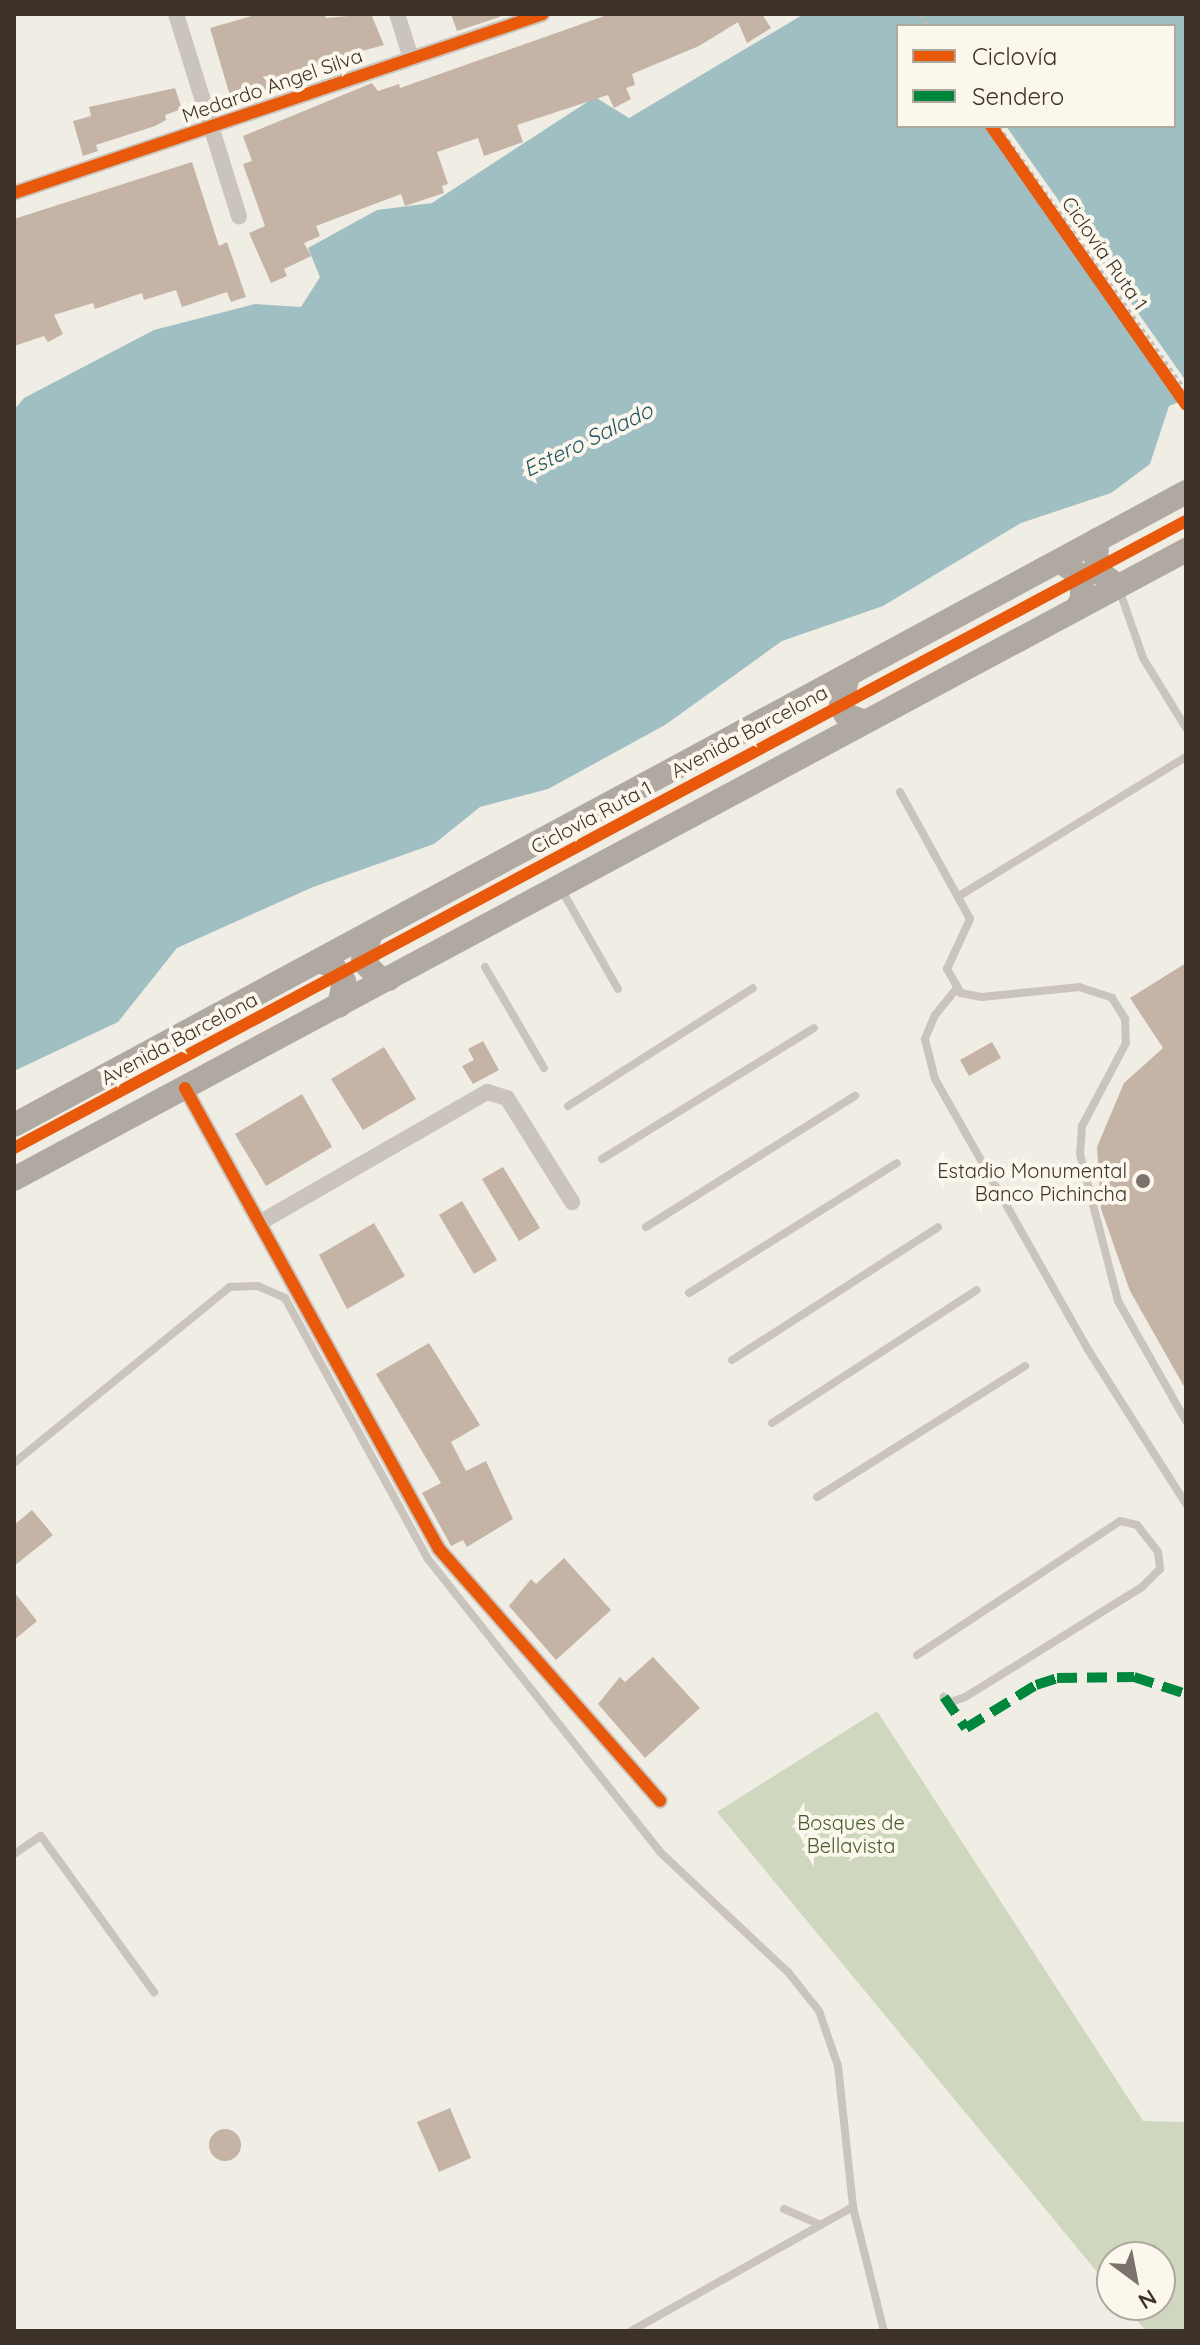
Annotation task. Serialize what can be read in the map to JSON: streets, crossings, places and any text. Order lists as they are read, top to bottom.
{
  "streets": {
    "main road": ["Avenida Barcelona"],
    "street": ["Medardo Angel Silva"],
    "cycle path": ["Ciclovía Ruta 1"]
  },
  "water": ["Estero Salado"],
  "parks": ["Bosques de Bellavista"],
  "places": ["Estadio Monumental Banco Pichincha"],
  "legend": ["Ciclovía", "Sendero"],
  "north": "bottom right"
}
